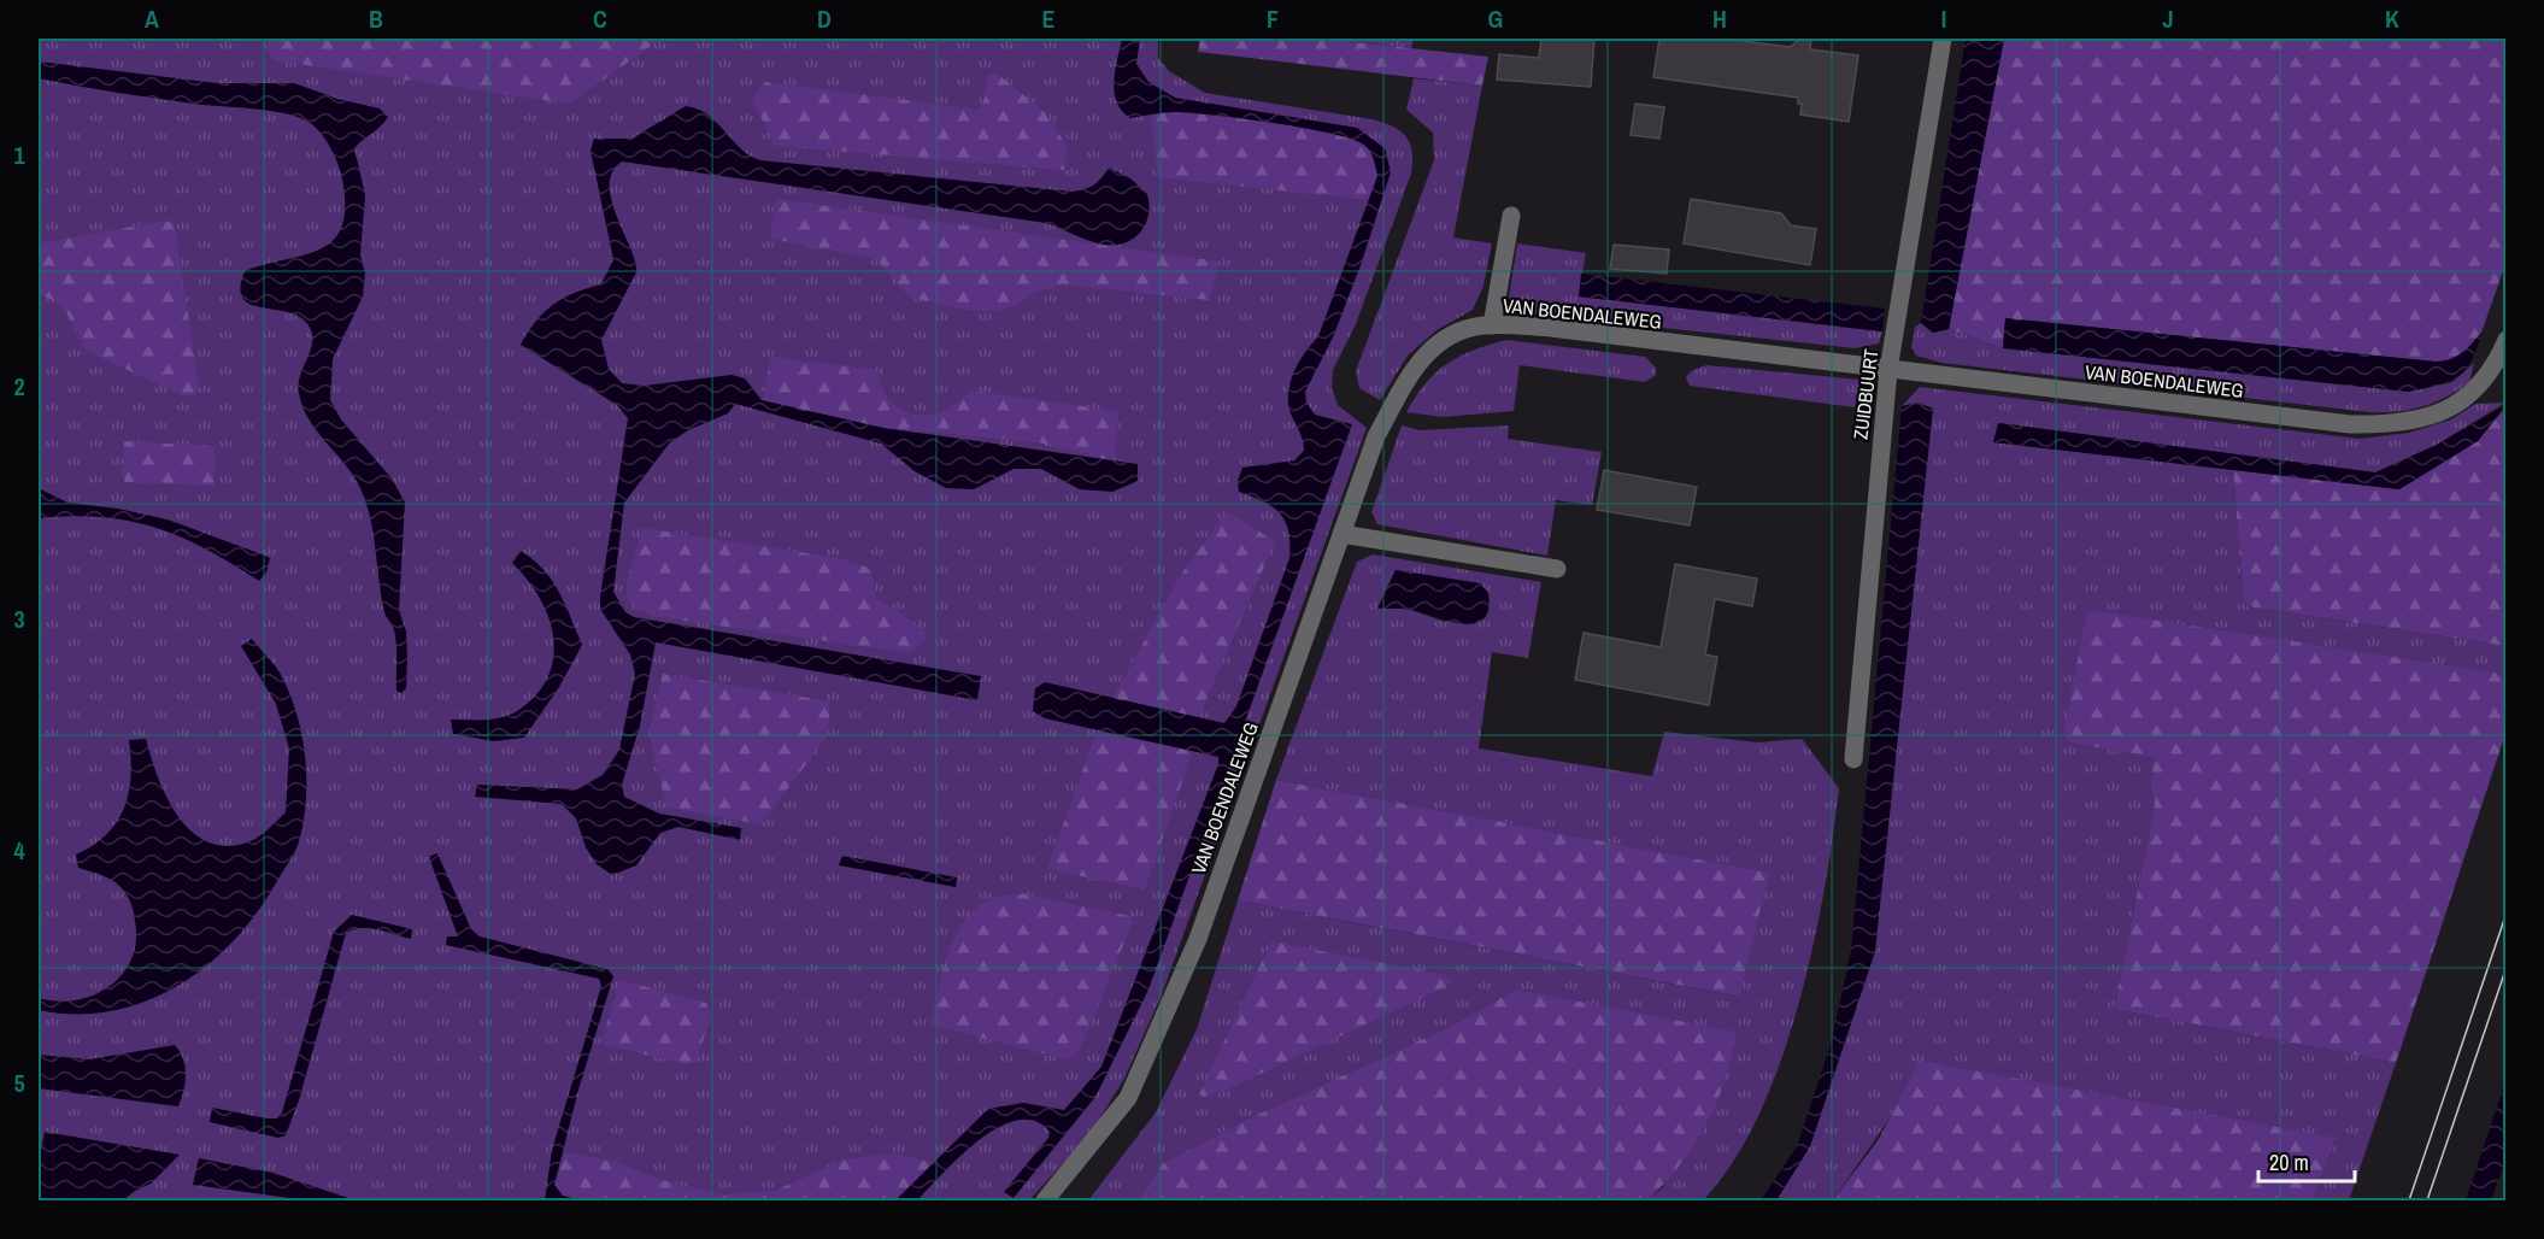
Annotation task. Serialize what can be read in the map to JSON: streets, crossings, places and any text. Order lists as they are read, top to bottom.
{
  "streets": {
    "street": ["VAN BOENDALEWEG", "ZUIDBUURT"]
  },
  "crossings": [
    ["VAN BOENDALEWEG", "ZUIDBUURT"]
  ],
  "scale_bar": "20 m",
  "grid": {
    "columns": [
      "A",
      "B",
      "C",
      "D",
      "E",
      "F",
      "G",
      "H",
      "I",
      "J",
      "K"
    ],
    "rows": [
      "1",
      "2",
      "3",
      "4",
      "5"
    ]
  }
}
